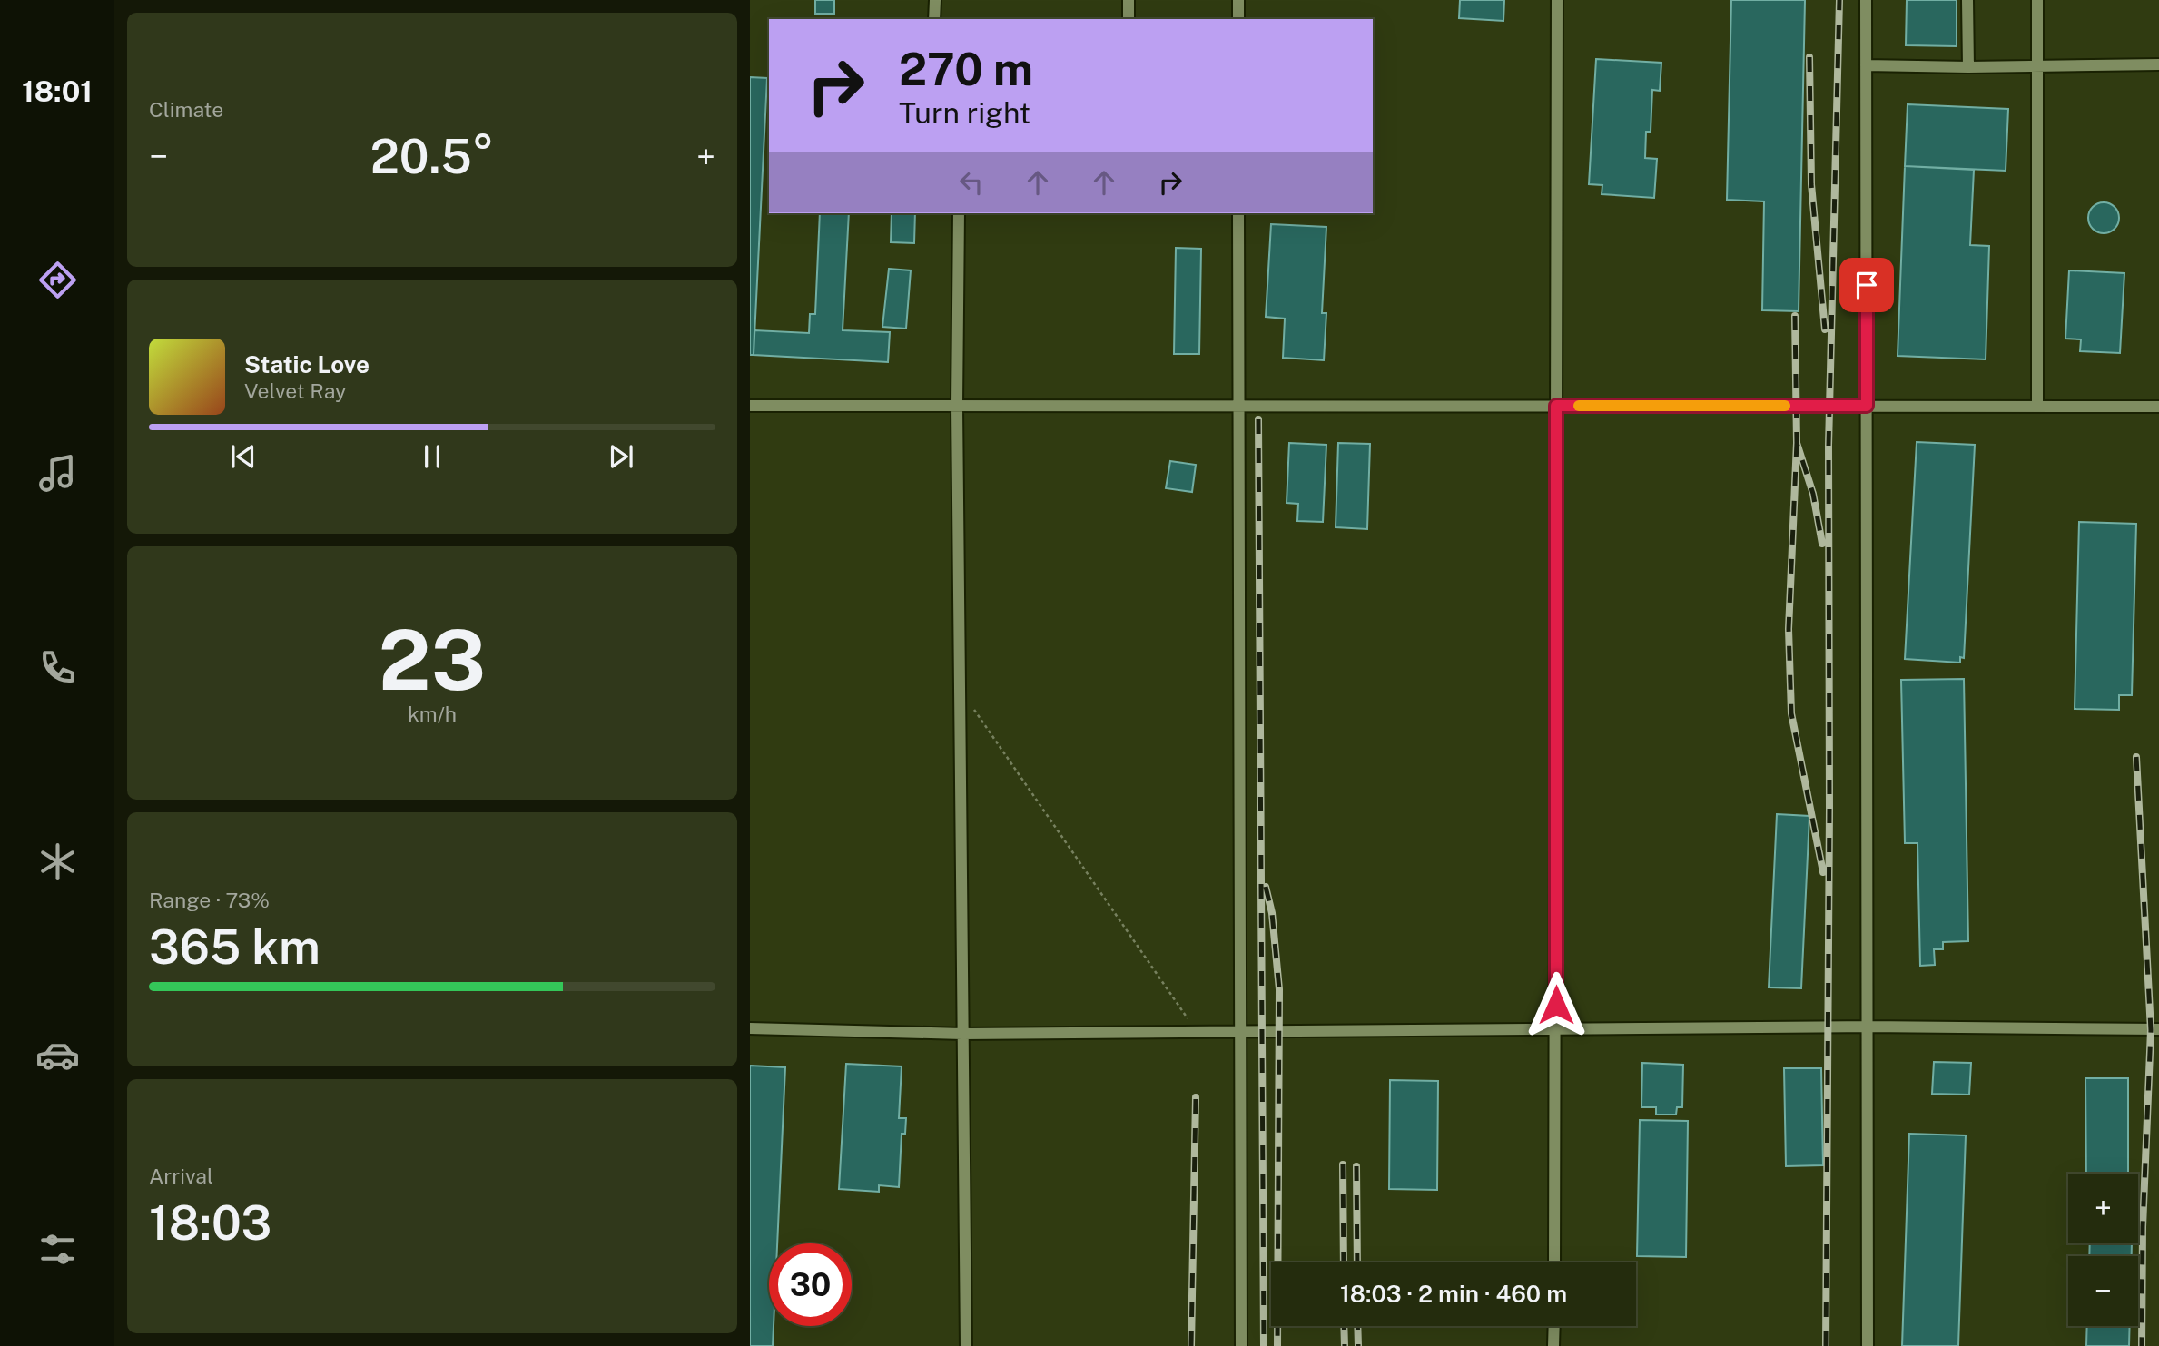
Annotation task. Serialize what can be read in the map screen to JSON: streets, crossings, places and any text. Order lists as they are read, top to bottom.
{
  "page": {
    "tabs": "18:01",
    "tile": [
      "Climate",
      ["23", "km/h"],
      ["Range · 73%", "365 km"],
      ["Arrival", "18:03"]
    ],
    "turn": ["270 m", "Turn right"],
    "heat": ["−", "20.5°", "+"],
    "song": ["Static Love", "Velvet Ray"],
    "map_buttons": ["+", "−"],
    "limit": "30",
    "trip": "18:03 · 2 min · 460 m"
  }
}
